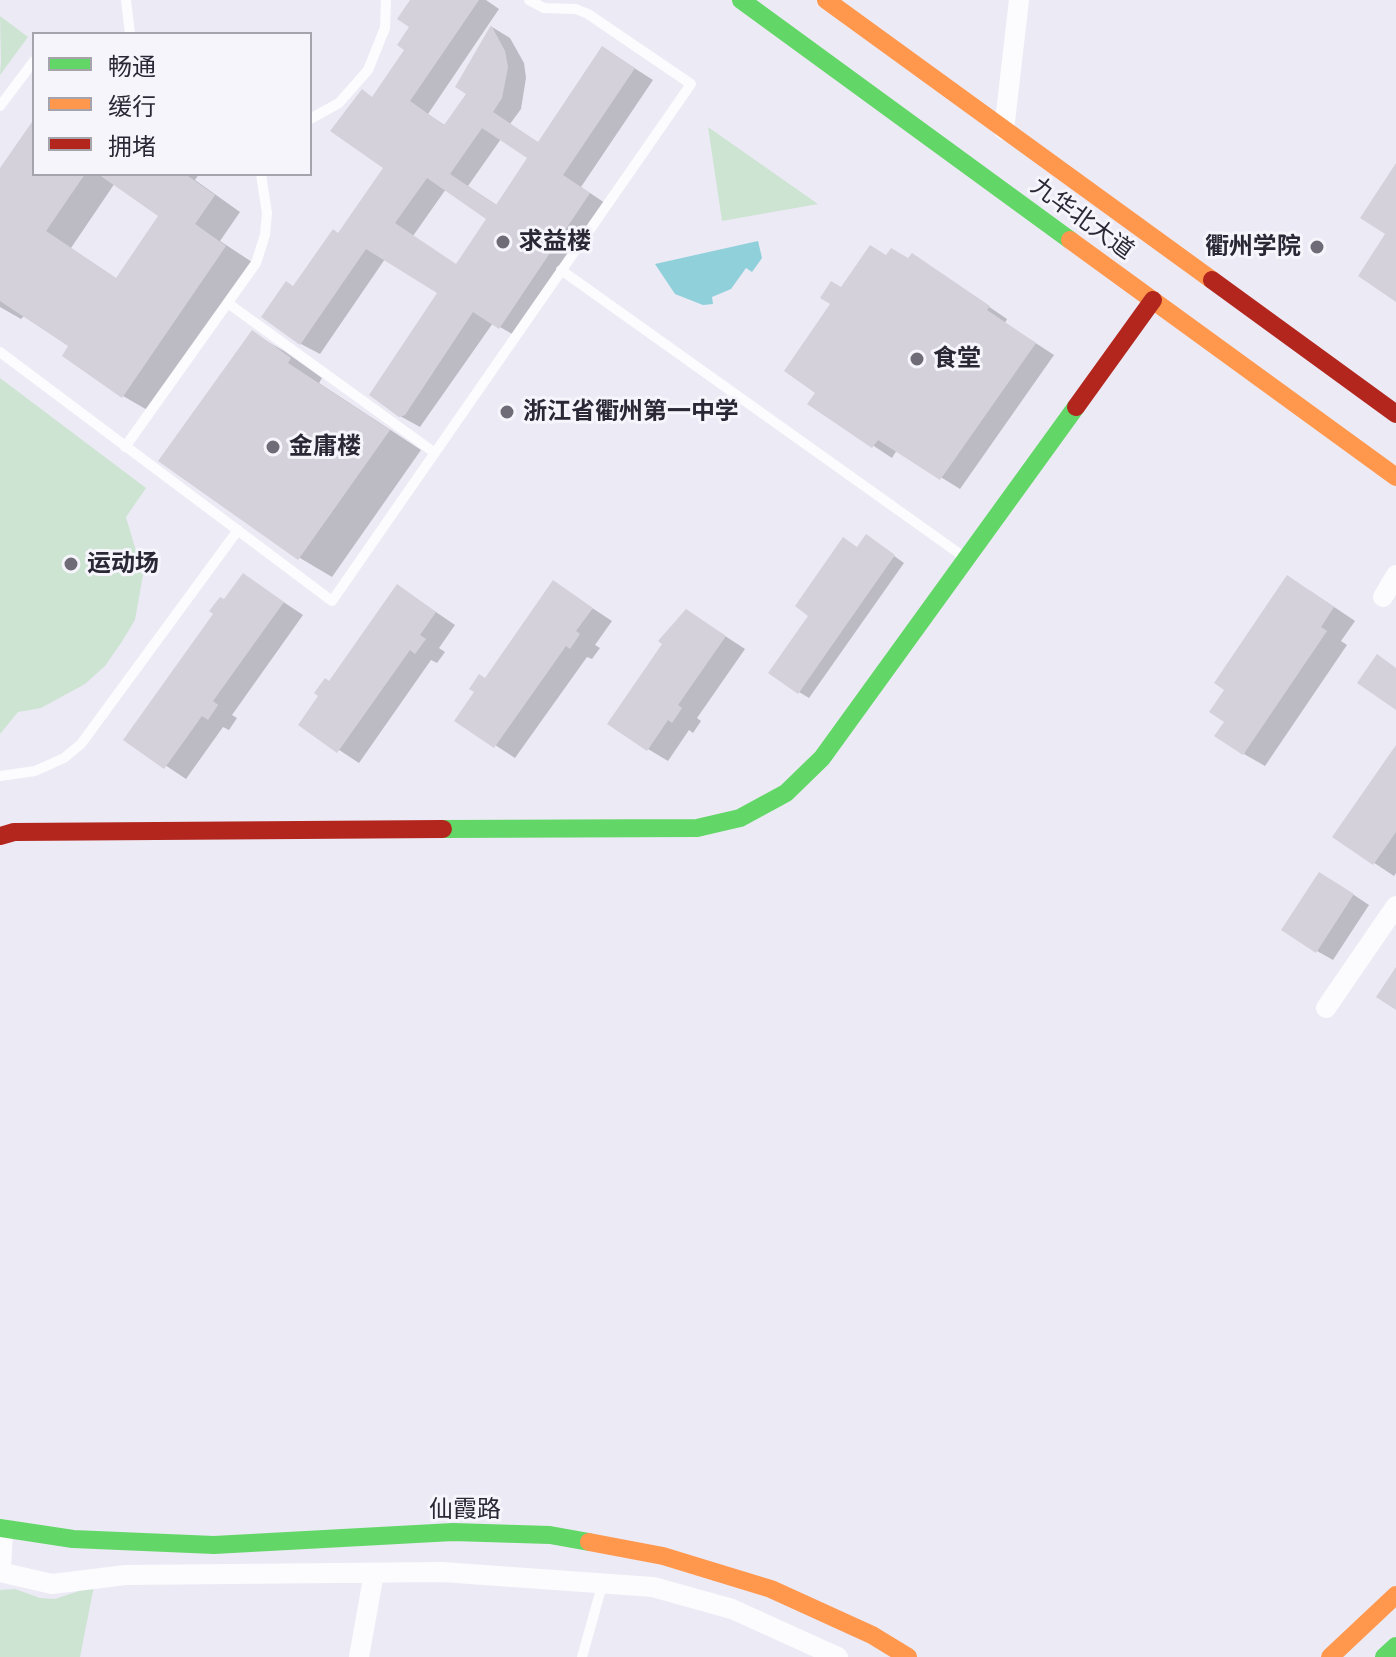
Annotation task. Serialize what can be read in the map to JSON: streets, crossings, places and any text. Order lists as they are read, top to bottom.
{
  "streets": {
    "street": ["九华北大道", "仙霞路"]
  },
  "places": [
    "求益楼",
    "衢州学院",
    "食堂",
    "浙江省衢州第一中学",
    "金庸楼",
    "运动场"
  ],
  "legend": ["畅通", "缓行", "拥堵"]
}
